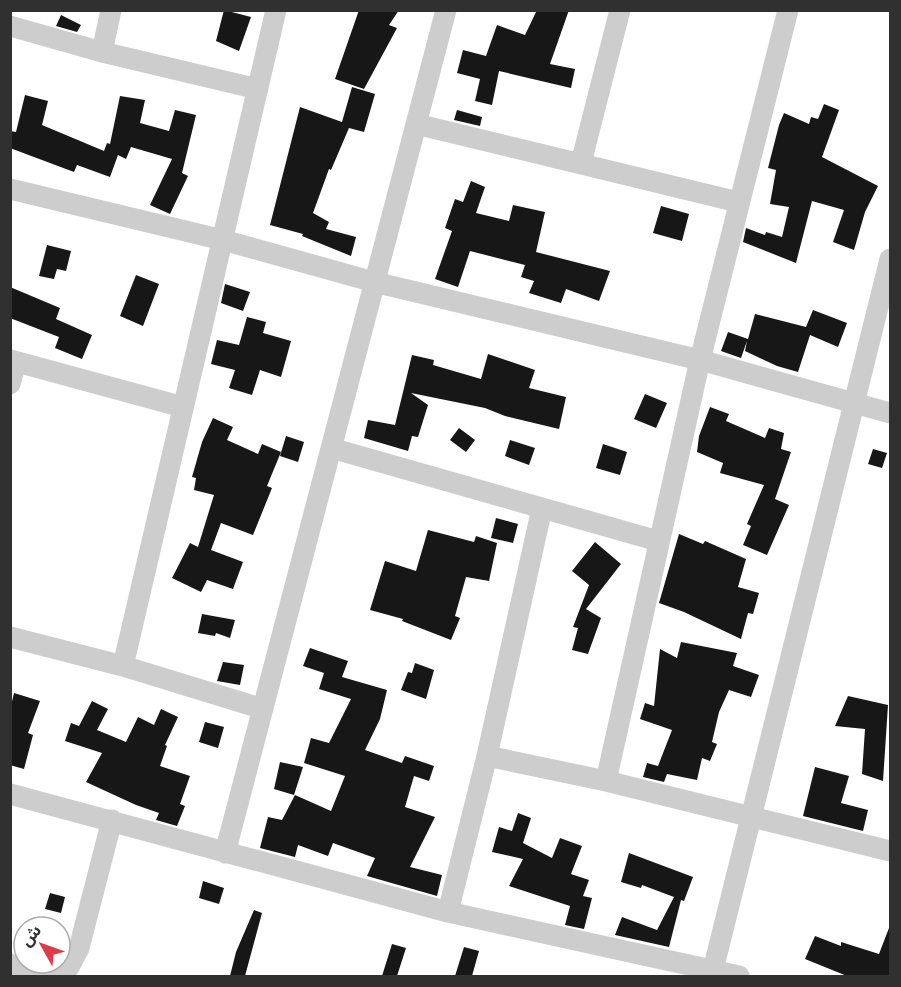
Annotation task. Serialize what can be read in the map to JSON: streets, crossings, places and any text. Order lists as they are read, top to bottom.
{
  "north": "top left"
}
